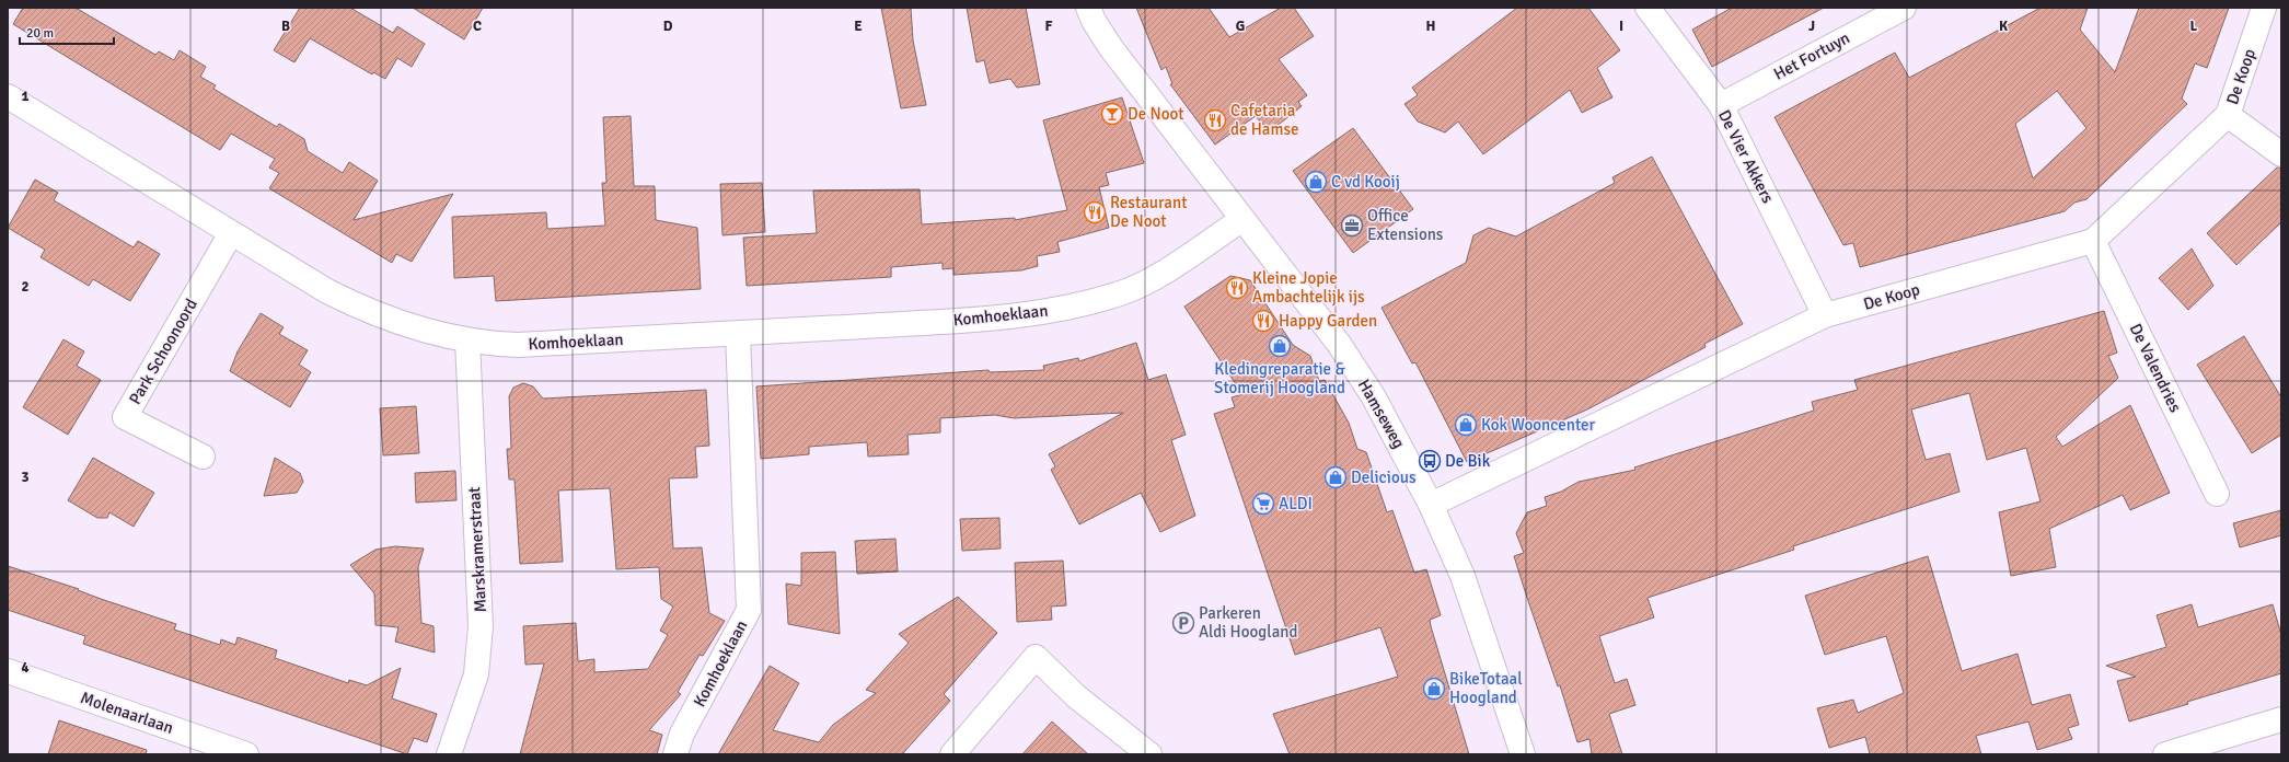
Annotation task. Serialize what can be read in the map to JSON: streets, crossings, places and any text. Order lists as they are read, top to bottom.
{
  "streets": {
    "street": [
      "Het Fortuyn",
      "De Koop",
      "De Vier Akkers",
      "Komhoeklaan",
      "Park Schoonoord",
      "De Valendries",
      "Hamseweg",
      "Marskramerstraat",
      "Molenaarlaan"
    ]
  },
  "crossings": [
    ["Het Fortuyn", "De Vier Akkers"],
    ["De Koop", "De Vier Akkers"],
    ["De Koop", "De Valendries"],
    ["De Koop", "Hamseweg"],
    ["Komhoeklaan", "Hamseweg"],
    ["Komhoeklaan", "Marskramerstraat"]
  ],
  "places": {
    "bar": ["De Noot"],
    "restaurant": [
      "Cafetaria de Hamse",
      "Restaurant De Noot",
      "Kleine Jopie Ambachtelijk ijs",
      "Happy Garden"
    ],
    "shop": [
      "C vd Kooij",
      "Kledingreparatie & Stomerij Hoogland",
      "Kok Wooncenter",
      "Delicious",
      "BikeTotaal Hoogland"
    ],
    "office": ["Office Extensions"],
    "bus stop": ["De Bik"],
    "supermarket": ["ALDI"],
    "parking": ["Parkeren Aldi Hoogland"]
  },
  "scale_bar": "20 m",
  "grid": {
    "columns": [
      "B",
      "C",
      "D",
      "E",
      "F",
      "G",
      "H",
      "I",
      "J",
      "K",
      "L"
    ],
    "rows": [
      "1",
      "2",
      "3",
      "4"
    ]
  }
}
